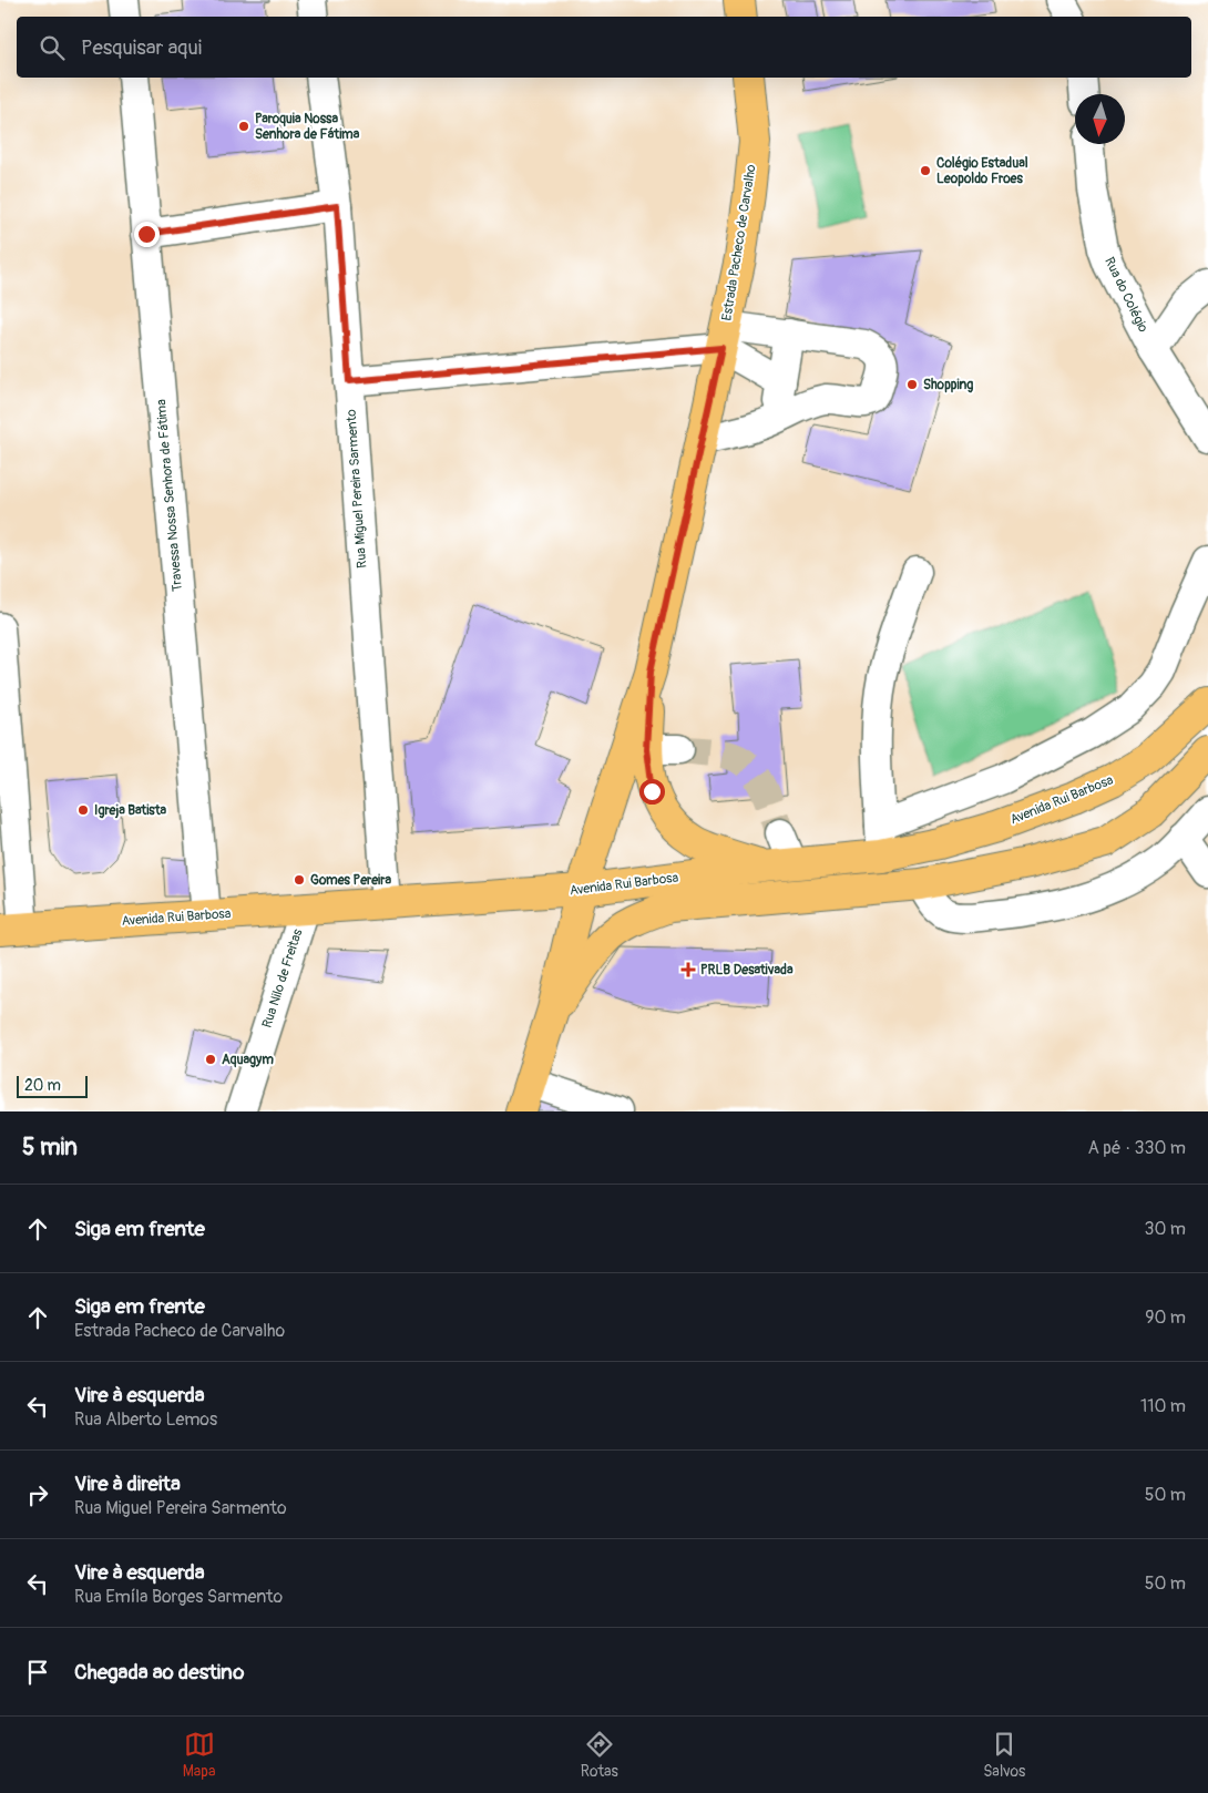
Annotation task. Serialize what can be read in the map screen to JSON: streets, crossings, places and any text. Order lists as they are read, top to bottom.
{
  "streets": {
    "main road": ["Estrada Pacheco de Carvalho", "Avenida Rui Barbosa"],
    "street": [
      "Rua do Colégio",
      "Rua Miguel Pereira Sarmento",
      "Travessa Nossa Senhora de Fátima",
      "Rua Nilo de Freitas"
    ]
  },
  "crossings": [
    ["Estrada Pacheco de Carvalho", "Avenida Rui Barbosa"],
    ["Rua Miguel Pereira Sarmento", "Avenida Rui Barbosa"],
    ["Travessa Nossa Senhora de Fátima", "Avenida Rui Barbosa"],
    ["Avenida Rui Barbosa", "Rua Nilo de Freitas"]
  ],
  "places": {
    "other": [
      "Paroquia Nossa Senhora de Fátima",
      "Colégio Estadual Leopoldo Froes",
      "Shopping",
      "Igreja Batista",
      "Gomes Pereira",
      "Aquagym"
    ],
    "health": ["PRLB Desativada"]
  },
  "scale_bar": "20 m",
  "north": "bottom",
  "page": {
    "search": "Pesquisar aqui",
    "scale": "20 m",
    "heading": ["5 min", "A pé · 330 m"],
    "list": [
      ["Siga em frente", "30 m"],
      ["Siga em frente", "Estrada Pacheco de Carvalho", "90 m"],
      ["Vire à esquerda", "Rua Alberto Lemos", "110 m"],
      ["Vire à direita", "Rua Miguel Pereira Sarmento", "50 m"],
      ["Vire à esquerda", "Rua Emíla Borges Sarmento", "50 m"],
      "Chegada ao destino"
    ],
    "nav": ["Mapa", "Rotas", "Salvos"]
  }
}
